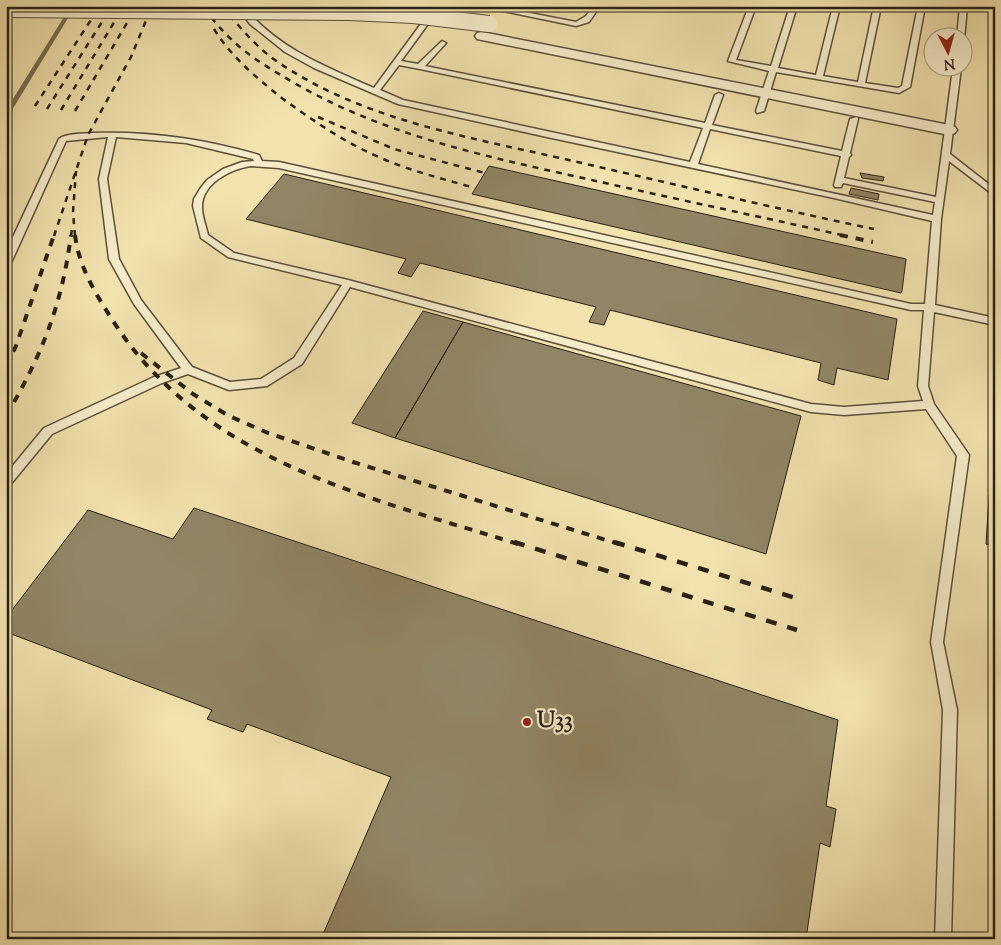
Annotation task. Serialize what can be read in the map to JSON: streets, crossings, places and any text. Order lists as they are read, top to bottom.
{
  "places": ["U33"],
  "north": "bottom"
}
